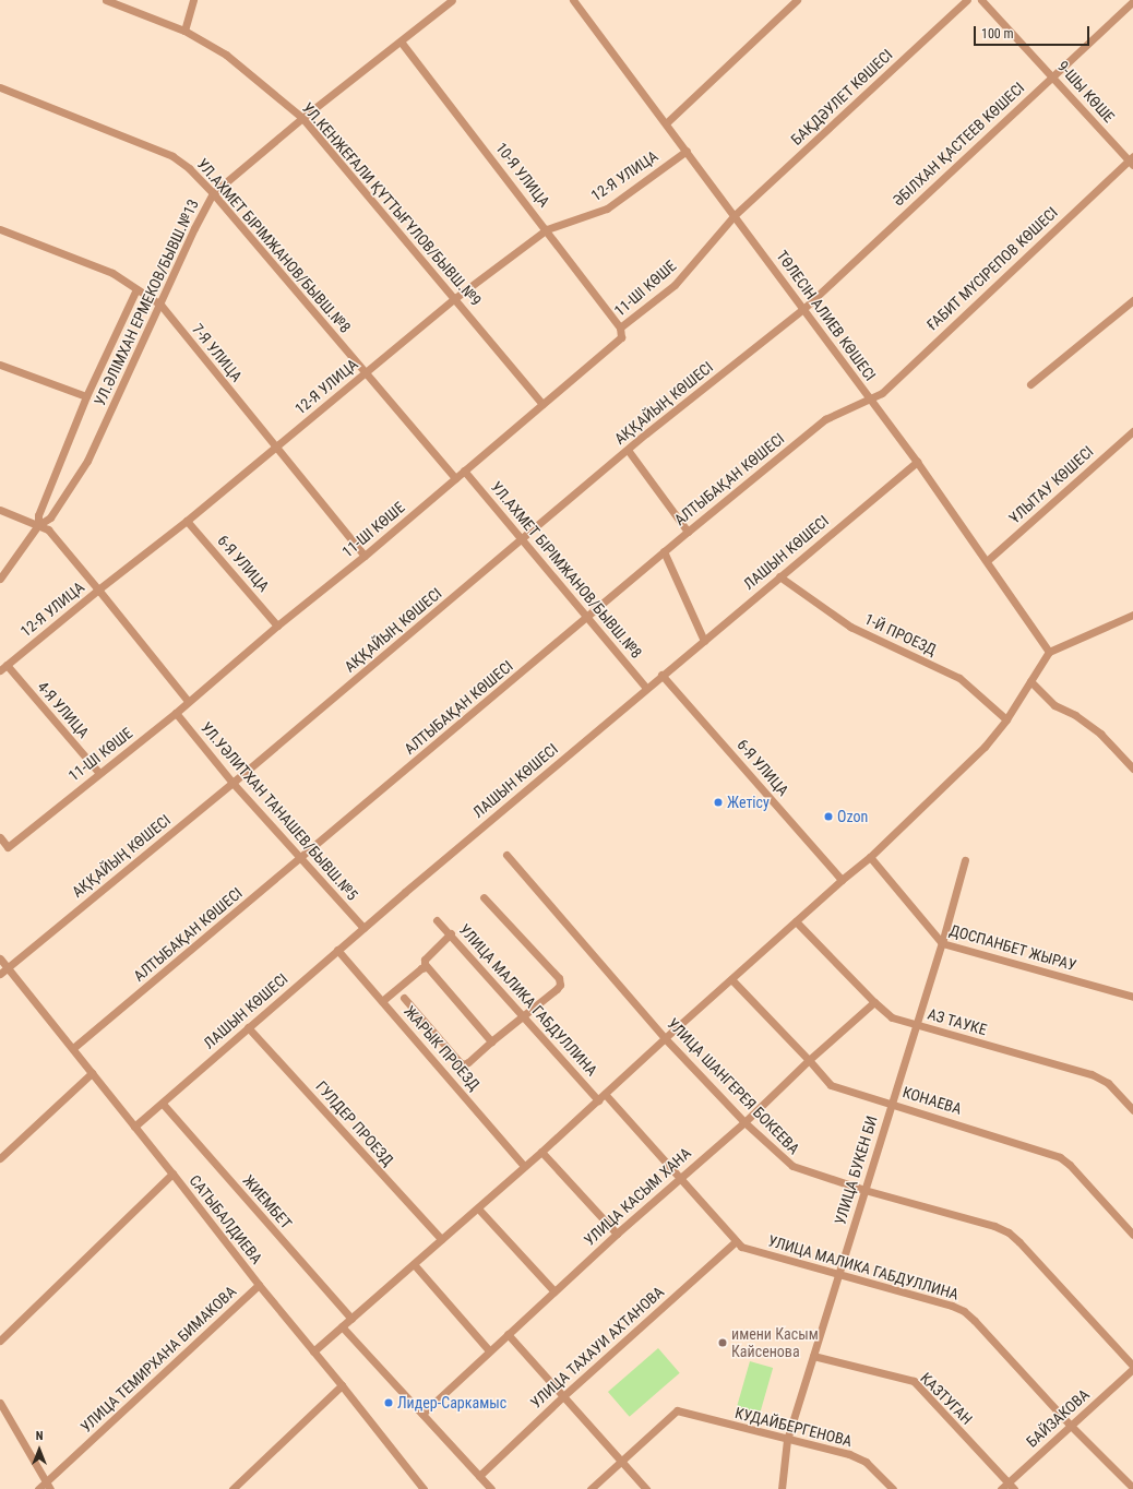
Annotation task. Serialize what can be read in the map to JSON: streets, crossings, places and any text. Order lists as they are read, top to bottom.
{
  "streets": {
    "street": [
      "9-ШЫ КӨШЕ",
      "БАҚДӘУЛЕТ КӨШЕСI",
      "ӘБІЛХАН ҚАСТЕЕВ КӨШЕСI",
      "10-Я УЛИЦА",
      "12-Я УЛИЦА",
      "УЛ.КЕНЖЕҒАЛИ ҚҰТТЫҒҰЛОВ/БЫВШ.№9",
      "УЛ.АХМЕТ БІРІМЖАНОВ/БЫВШ.№8",
      "ҒАБИТ МҮСІРЕПОВ КӨШЕСI",
      "11-ШІ КӨШЕ",
      "УЛ.ӘЛІМХАН ЕРМЕКОВ/БЫВШ.№13",
      "ТӨЛЕСІН АЛИЕВ КӨШЕСІ",
      "7-Я УЛИЦА",
      "АҚҚАЙЫҢ КӨШЕСІ",
      "АЛТЫБАҚАН КӨШЕСІ",
      "ҰЛЫТАУ КӨШЕСI",
      "ЛАШЫН КӨШЕСІ",
      "6-Я УЛИЦА",
      "1-Й ПРОЕЗД",
      "4-Я УЛИЦА",
      "УЛ.УӘЛИТХАН ТАНАШЕВ/БЫВШ.№5",
      "ДОСПАНБЕТ ЖЫРАУ",
      "УЛИЦА МАЛИКА ГАБДУЛЛИНА",
      "АЗ ТАУКЕ",
      "ЖАРЫК ПРОЕЗД",
      "УЛИЦА ШАНГЕРЕЯ БОКЕЕВА",
      "КОНАЕВА",
      "ГУЛДЕР ПРОЕЗД",
      "УЛИЦА БУКЕН БИ",
      "УЛИЦА КАСЫМ ХАНА",
      "ЖИЕМБЕТ",
      "САТЫБАЛДИЕВА",
      "УЛИЦА ТАХАУИ АХТАНОВА",
      "УЛИЦА ТЕМИРХАНА БИМАКОВА",
      "КАЗТУГАН",
      "БАЙЗАКОВА",
      "КУДАЙБЕРГЕНОВА"
    ]
  },
  "crossings": [
    ["9-ШЫ КӨШЕ", "ӘБІЛХАН ҚАСТЕЕВ КӨШЕСI"],
    ["9-ШЫ КӨШЕ", "ҒАБИТ МҮСІРЕПОВ КӨШЕСI"],
    ["БАҚДӘУЛЕТ КӨШЕСI", "11-ШІ КӨШЕ"],
    ["БАҚДӘУЛЕТ КӨШЕСI", "ТӨЛЕСІН АЛИЕВ КӨШЕСІ"],
    ["ӘБІЛХАН ҚАСТЕЕВ КӨШЕСI", "ТӨЛЕСІН АЛИЕВ КӨШЕСІ"],
    ["ӘБІЛХАН ҚАСТЕЕВ КӨШЕСI", "АҚҚАЙЫҢ КӨШЕСІ"],
    ["10-Я УЛИЦА", "12-Я УЛИЦА"],
    ["10-Я УЛИЦА", "11-ШІ КӨШЕ"],
    ["10-Я УЛИЦА", "УЛ.ӘЛІМХАН ЕРМЕКОВ/БЫВШ.№13"],
    ["12-Я УЛИЦА", "УЛ.КЕНЖЕҒАЛИ ҚҰТТЫҒҰЛОВ/БЫВШ.№9"],
    ["12-Я УЛИЦА", "УЛ.АХМЕТ БІРІМЖАНОВ/БЫВШ.№8"],
    ["12-Я УЛИЦА", "ТӨЛЕСІН АЛИЕВ КӨШЕСІ"],
    ["12-Я УЛИЦА", "7-Я УЛИЦА"],
    ["12-Я УЛИЦА", "6-Я УЛИЦА"],
    ["12-Я УЛИЦА", "4-Я УЛИЦА"],
    ["УЛ.КЕНЖЕҒАЛИ ҚҰТТЫҒҰЛОВ/БЫВШ.№9", "11-ШІ КӨШЕ"],
    ["УЛ.КЕНЖЕҒАЛИ ҚҰТТЫҒҰЛОВ/БЫВШ.№9", "УЛ.ӘЛІМХАН ЕРМЕКОВ/БЫВШ.№13"],
    ["УЛ.АХМЕТ БІРІМЖАНОВ/БЫВШ.№8", "11-ШІ КӨШЕ"],
    ["УЛ.АХМЕТ БІРІМЖАНОВ/БЫВШ.№8", "УЛ.ӘЛІМХАН ЕРМЕКОВ/БЫВШ.№13"],
    ["УЛ.АХМЕТ БІРІМЖАНОВ/БЫВШ.№8", "АҚҚАЙЫҢ КӨШЕСІ"],
    ["УЛ.АХМЕТ БІРІМЖАНОВ/БЫВШ.№8", "АЛТЫБАҚАН КӨШЕСІ"],
    ["УЛ.АХМЕТ БІРІМЖАНОВ/БЫВШ.№8", "ЛАШЫН КӨШЕСІ"],
    ["ҒАБИТ МҮСІРЕПОВ КӨШЕСI", "ТӨЛЕСІН АЛИЕВ КӨШЕСІ"],
    ["ҒАБИТ МҮСІРЕПОВ КӨШЕСI", "АЛТЫБАҚАН КӨШЕСІ"],
    ["11-ШІ КӨШЕ", "ТӨЛЕСІН АЛИЕВ КӨШЕСІ"],
    ["11-ШІ КӨШЕ", "7-Я УЛИЦА"],
    ["11-ШІ КӨШЕ", "6-Я УЛИЦА"],
    ["11-ШІ КӨШЕ", "4-Я УЛИЦА"],
    ["11-ШІ КӨШЕ", "УЛ.УӘЛИТХАН ТАНАШЕВ/БЫВШ.№5"],
    ["УЛ.ӘЛІМХАН ЕРМЕКОВ/БЫВШ.№13", "7-Я УЛИЦА"],
    ["ТӨЛЕСІН АЛИЕВ КӨШЕСІ", "АҚҚАЙЫҢ КӨШЕСІ"],
    ["ТӨЛЕСІН АЛИЕВ КӨШЕСІ", "АЛТЫБАҚАН КӨШЕСІ"],
    ["ТӨЛЕСІН АЛИЕВ КӨШЕСІ", "ҰЛЫТАУ КӨШЕСI"],
    ["ТӨЛЕСІН АЛИЕВ КӨШЕСІ", "ЛАШЫН КӨШЕСІ"],
    ["АҚҚАЙЫҢ КӨШЕСІ", "УЛ.УӘЛИТХАН ТАНАШЕВ/БЫВШ.№5"],
    ["АҚҚАЙЫҢ КӨШЕСІ", "САТЫБАЛДИЕВА"],
    ["АЛТЫБАҚАН КӨШЕСІ", "УЛ.УӘЛИТХАН ТАНАШЕВ/БЫВШ.№5"],
    ["АЛТЫБАҚАН КӨШЕСІ", "САТЫБАЛДИЕВА"],
    ["ЛАШЫН КӨШЕСІ", "6-Я УЛИЦА"],
    ["ЛАШЫН КӨШЕСІ", "1-Й ПРОЕЗД"],
    ["ЛАШЫН КӨШЕСІ", "УЛ.УӘЛИТХАН ТАНАШЕВ/БЫВШ.№5"],
    ["ЛАШЫН КӨШЕСІ", "ЖАРЫК ПРОЕЗД"],
    ["ЛАШЫН КӨШЕСІ", "ГУЛДЕР ПРОЕЗД"],
    ["ЛАШЫН КӨШЕСІ", "ЖИЕМБЕТ"],
    ["ЛАШЫН КӨШЕСІ", "САТЫБАЛДИЕВА"],
    ["ДОСПАНБЕТ ЖЫРАУ", "УЛИЦА БУКЕН БИ"],
    ["УЛИЦА МАЛИКА ГАБДУЛЛИНА", "УЛИЦА БУКЕН БИ"],
    ["УЛИЦА МАЛИКА ГАБДУЛЛИНА", "УЛИЦА КАСЫМ ХАНА"],
    ["УЛИЦА МАЛИКА ГАБДУЛЛИНА", "УЛИЦА ТАХАУИ АХТАНОВА"],
    ["УЛИЦА МАЛИКА ГАБДУЛЛИНА", "БАЙЗАКОВА"],
    ["АЗ ТАУКЕ", "УЛИЦА БУКЕН БИ"],
    ["АЗ ТАУКЕ", "УЛИЦА КАСЫМ ХАНА"],
    ["УЛИЦА ШАНГЕРЕЯ БОКЕЕВА", "УЛИЦА БУКЕН БИ"],
    ["УЛИЦА ШАНГЕРЕЯ БОКЕЕВА", "УЛИЦА КАСЫМ ХАНА"],
    ["УЛИЦА ШАНГЕРЕЯ БОКЕЕВА", "БАЙЗАКОВА"],
    ["КОНАЕВА", "УЛИЦА БУКЕН БИ"],
    ["КОНАЕВА", "УЛИЦА КАСЫМ ХАНА"],
    ["УЛИЦА БУКЕН БИ", "КАЗТУГАН"],
    ["УЛИЦА БУКЕН БИ", "КУДАЙБЕРГЕНОВА"],
    ["САТЫБАЛДИЕВА", "УЛИЦА ТЕМИРХАНА БИМАКОВА"],
    ["КАЗТУГАН", "БАЙЗАКОВА"]
  ],
  "places": [
    "Жетісу",
    "Ozon",
    "имени Касым Кайсенова",
    "Лидер-Саркамыс"
  ],
  "scale_bar": "100 m",
  "north": "top"
}
